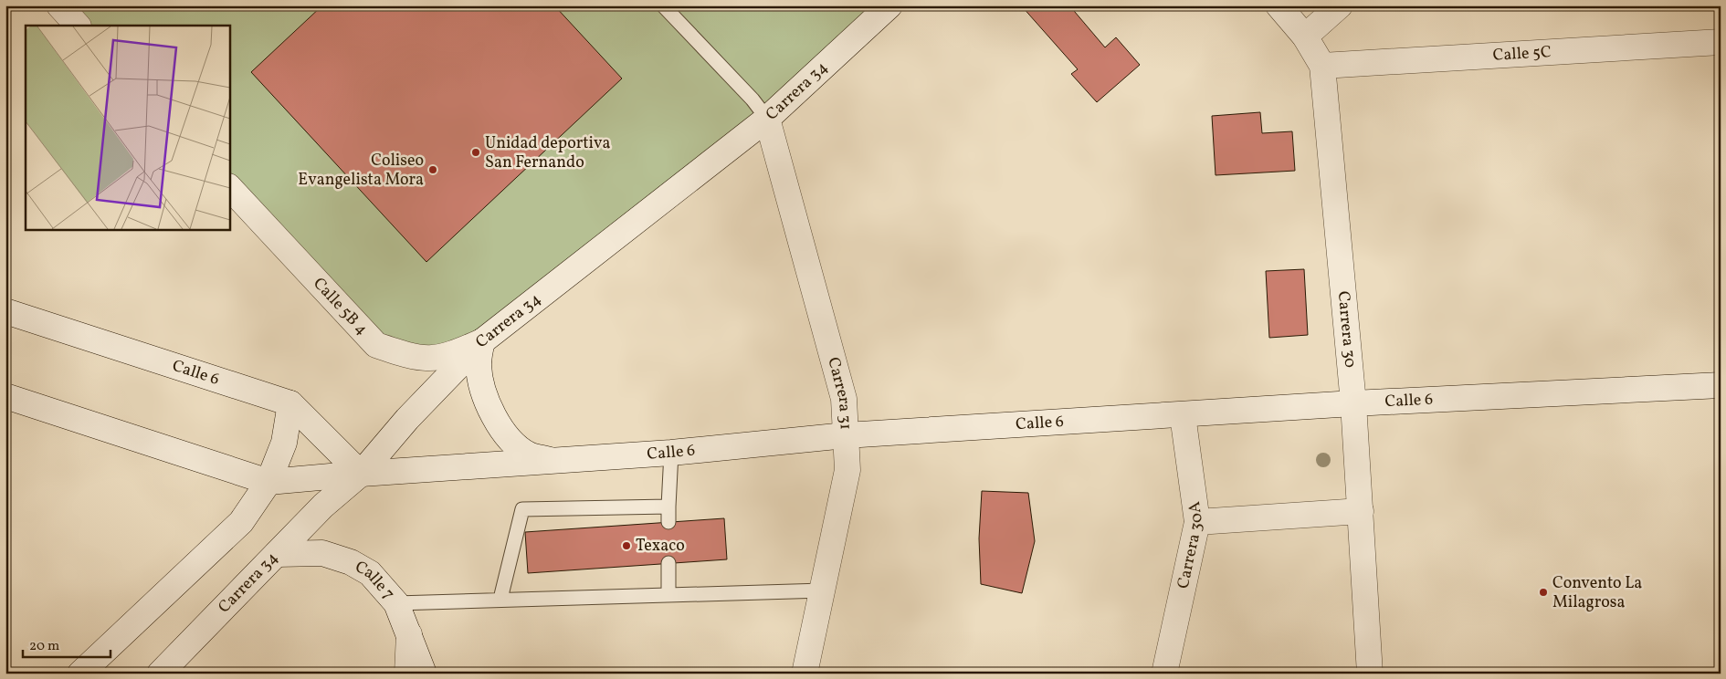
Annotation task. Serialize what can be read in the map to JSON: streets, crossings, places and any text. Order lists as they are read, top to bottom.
{
  "streets": {
    "street": [
      "Calle 5C",
      "Carrera 34",
      "Calle 5B 4",
      "Carrera 30",
      "Calle 6",
      "Carrera 31",
      "Carrera 30A",
      "Calle 7"
    ]
  },
  "crossings": [
    ["Calle 5C", "Carrera 30"],
    ["Carrera 34", "Calle 5B 4"],
    ["Carrera 34", "Calle 6"],
    ["Carrera 34", "Carrera 31"],
    ["Carrera 34", "Calle 7"],
    ["Carrera 30", "Calle 6"],
    ["Calle 6", "Carrera 31"],
    ["Calle 6", "Carrera 30A"]
  ],
  "places": [
    "Unidad deportiva San Fernando",
    "Coliseo Evangelista Mora",
    "Texaco",
    "Convento La Milagrosa"
  ],
  "scale_bar": "20 m"
}
